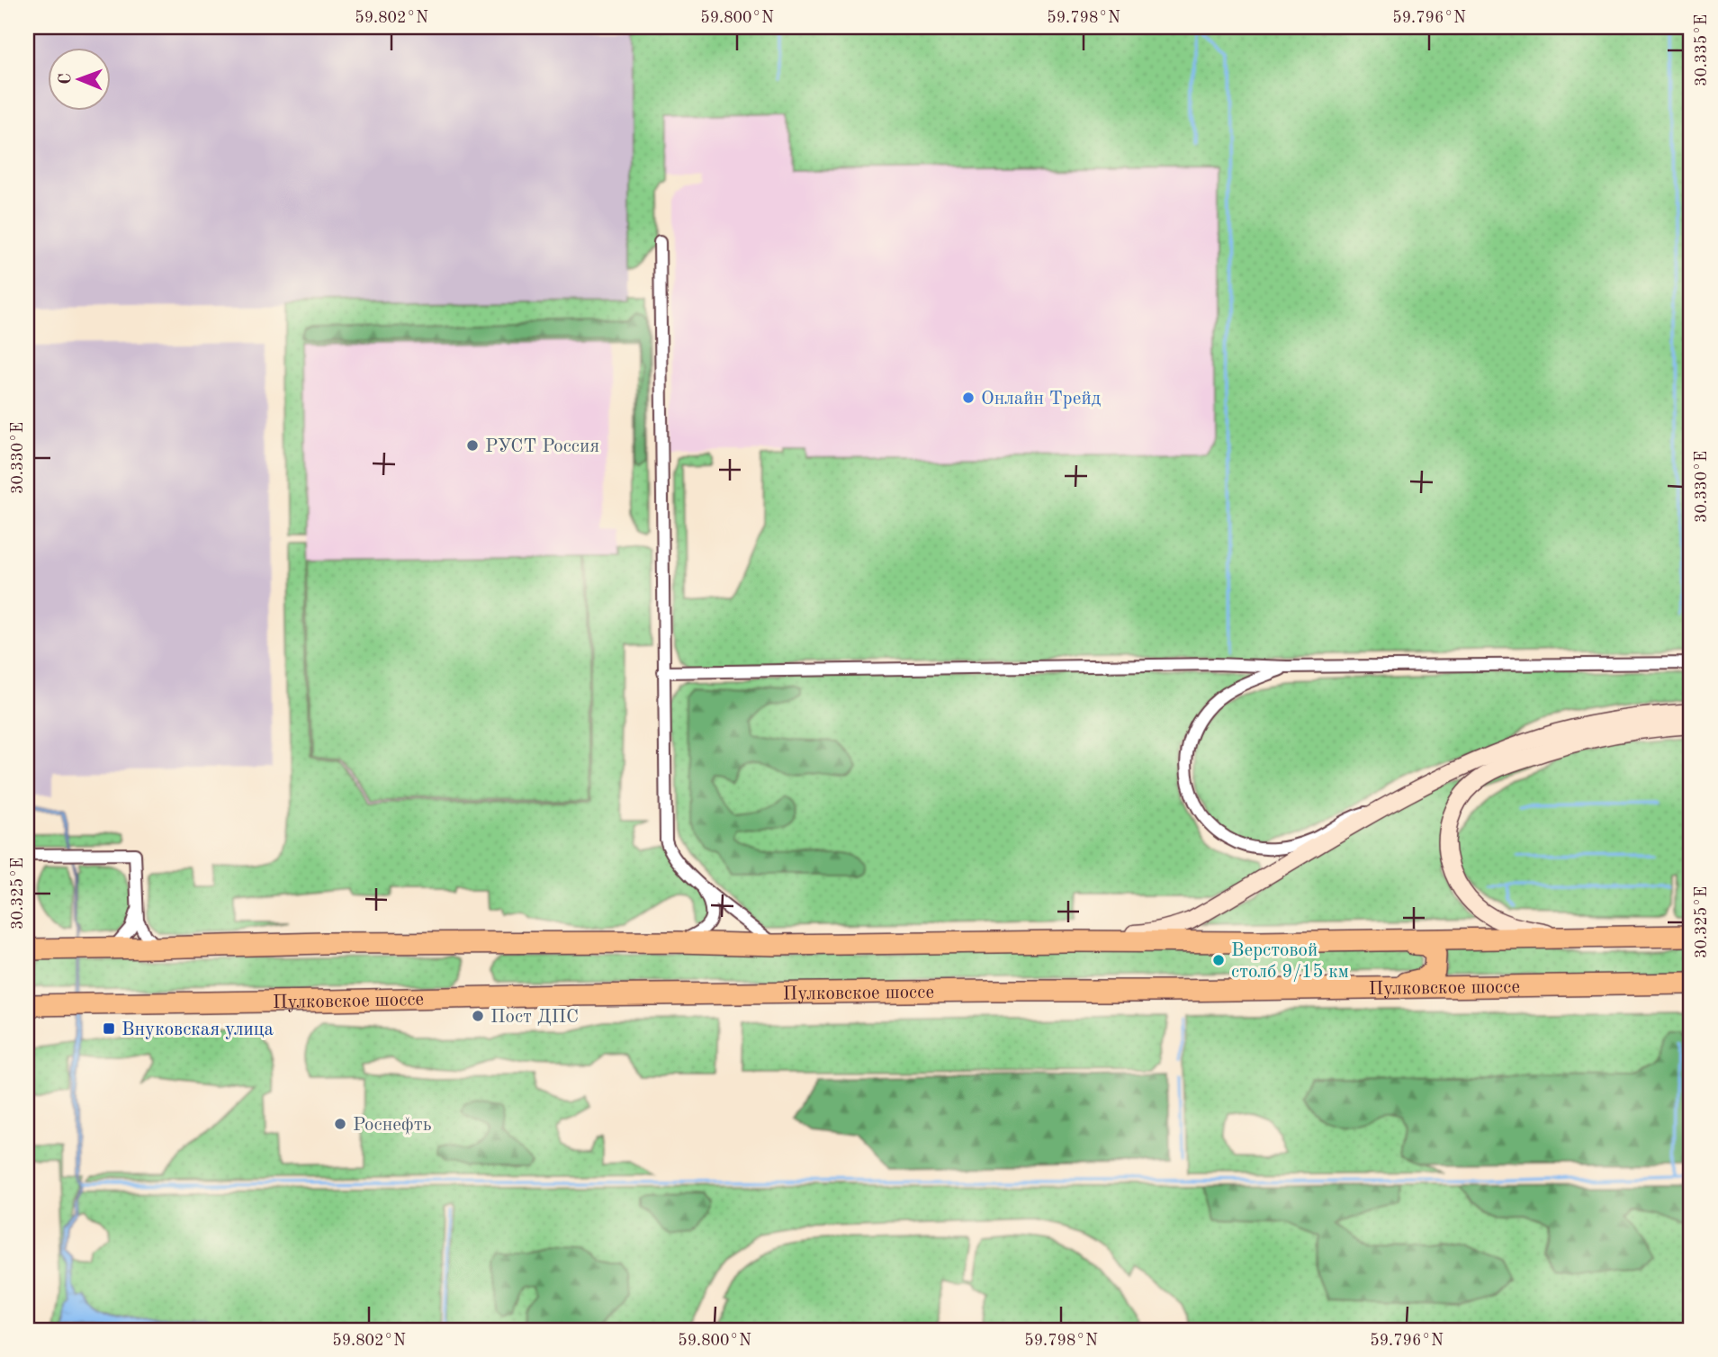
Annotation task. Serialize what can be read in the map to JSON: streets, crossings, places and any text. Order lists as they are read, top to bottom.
{
  "streets": {
    "highway": ["Пулковское шоссе"]
  },
  "places": {
    "other": [
      "Онлайн Трейд",
      "РУСТ Россия",
      "Верстовой столб 9/15 км",
      "Пост ДПС",
      "Роснефть"
    ],
    "transit": ["Внуковская улица"]
  },
  "north": "left",
  "coordinates": [
    "59.802°N",
    "59.800°N",
    "59.798°N",
    "59.796°N",
    "30.335°E",
    "30.330°E",
    "30.325°E"
  ]
}
